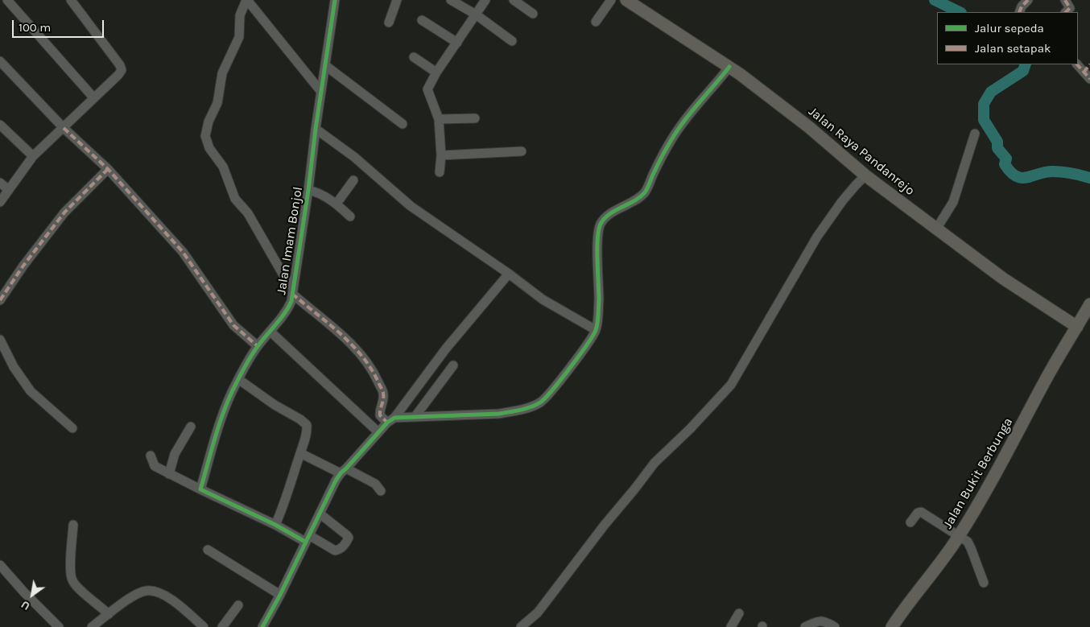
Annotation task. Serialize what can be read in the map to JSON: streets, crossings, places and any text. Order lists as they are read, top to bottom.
{
  "streets": {
    "main road": ["Jalan Raya Pandanrejo", "Jalan Bukit Berbunga"],
    "street": ["Jalan Imam Bonjol"]
  },
  "crossings": [
    ["Jalan Raya Pandanrejo", "Jalan Bukit Berbunga"]
  ],
  "legend": ["Jalur sepeda", "Jalan setapak"],
  "scale_bar": "100 m",
  "north": "bottom left"
}
